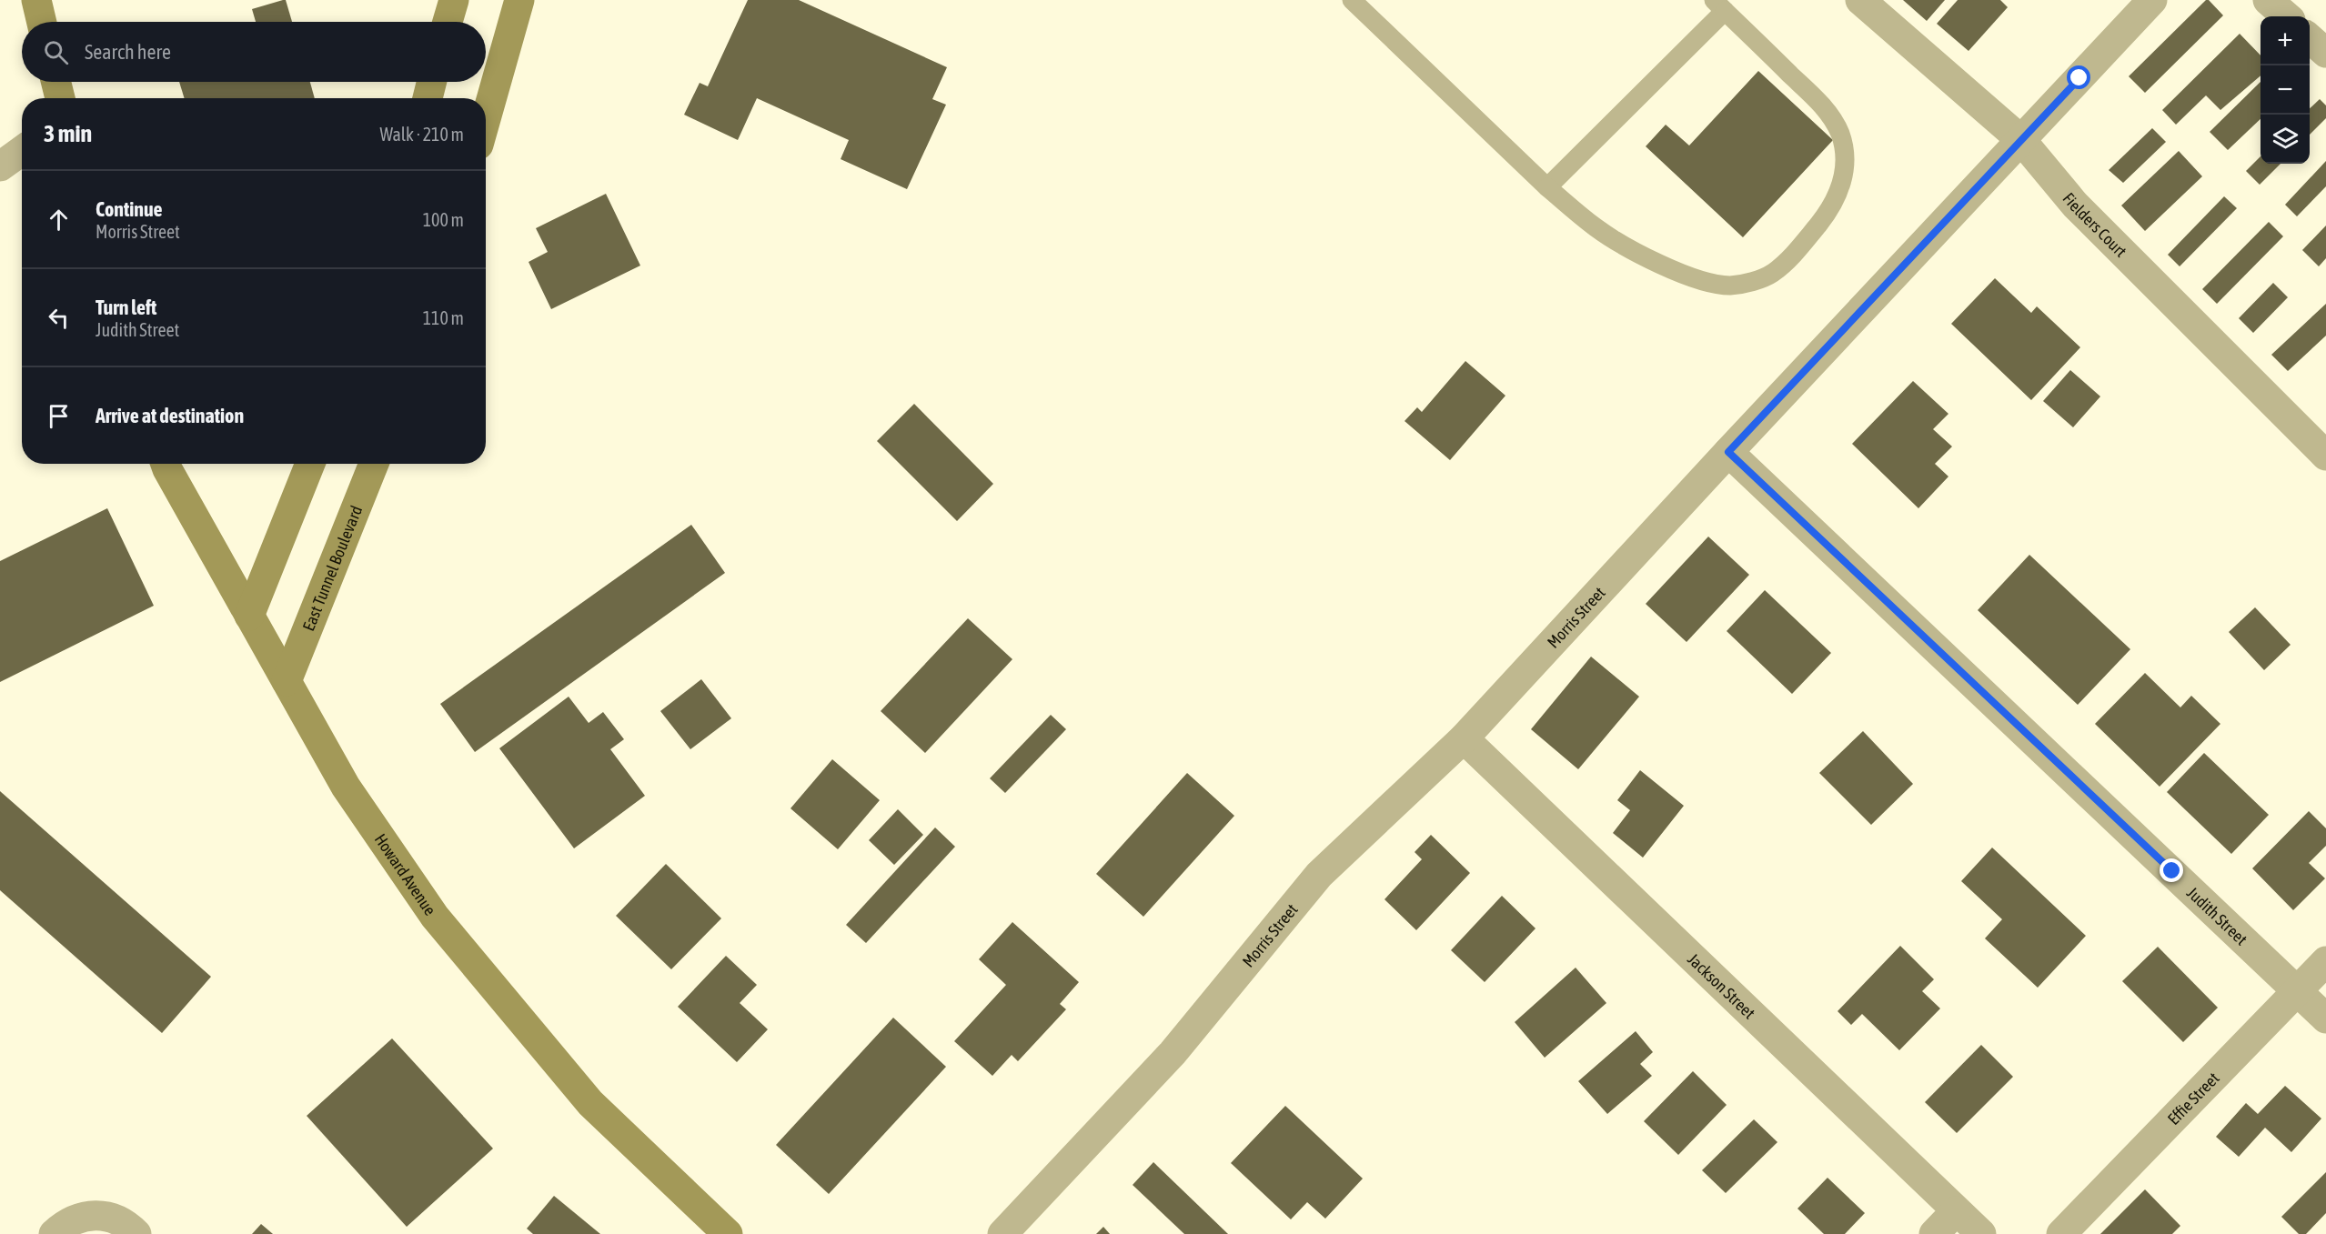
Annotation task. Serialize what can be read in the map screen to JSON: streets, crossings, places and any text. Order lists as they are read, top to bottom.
{
  "streets": {
    "main road": ["East Tunnel Boulevard", "Howard Avenue"],
    "street": [
      "Fielders Court",
      "Morris Street",
      "Judith Street",
      "Jackson Street",
      "Effie Street"
    ]
  },
  "crossings": [
    ["Fielders Court", "Morris Street"],
    ["East Tunnel Boulevard", "Howard Avenue"],
    ["Morris Street", "Judith Street"],
    ["Morris Street", "Jackson Street"],
    ["Judith Street", "Effie Street"]
  ],
  "page": {
    "map_buttons": ["+", "−"],
    "search": "Search here",
    "heading": ["3 min", "Walk · 210 m"],
    "list": [
      ["Continue", "Morris Street", "100 m"],
      ["Turn left", "Judith Street", "110 m"],
      "Arrive at destination"
    ]
  }
}
